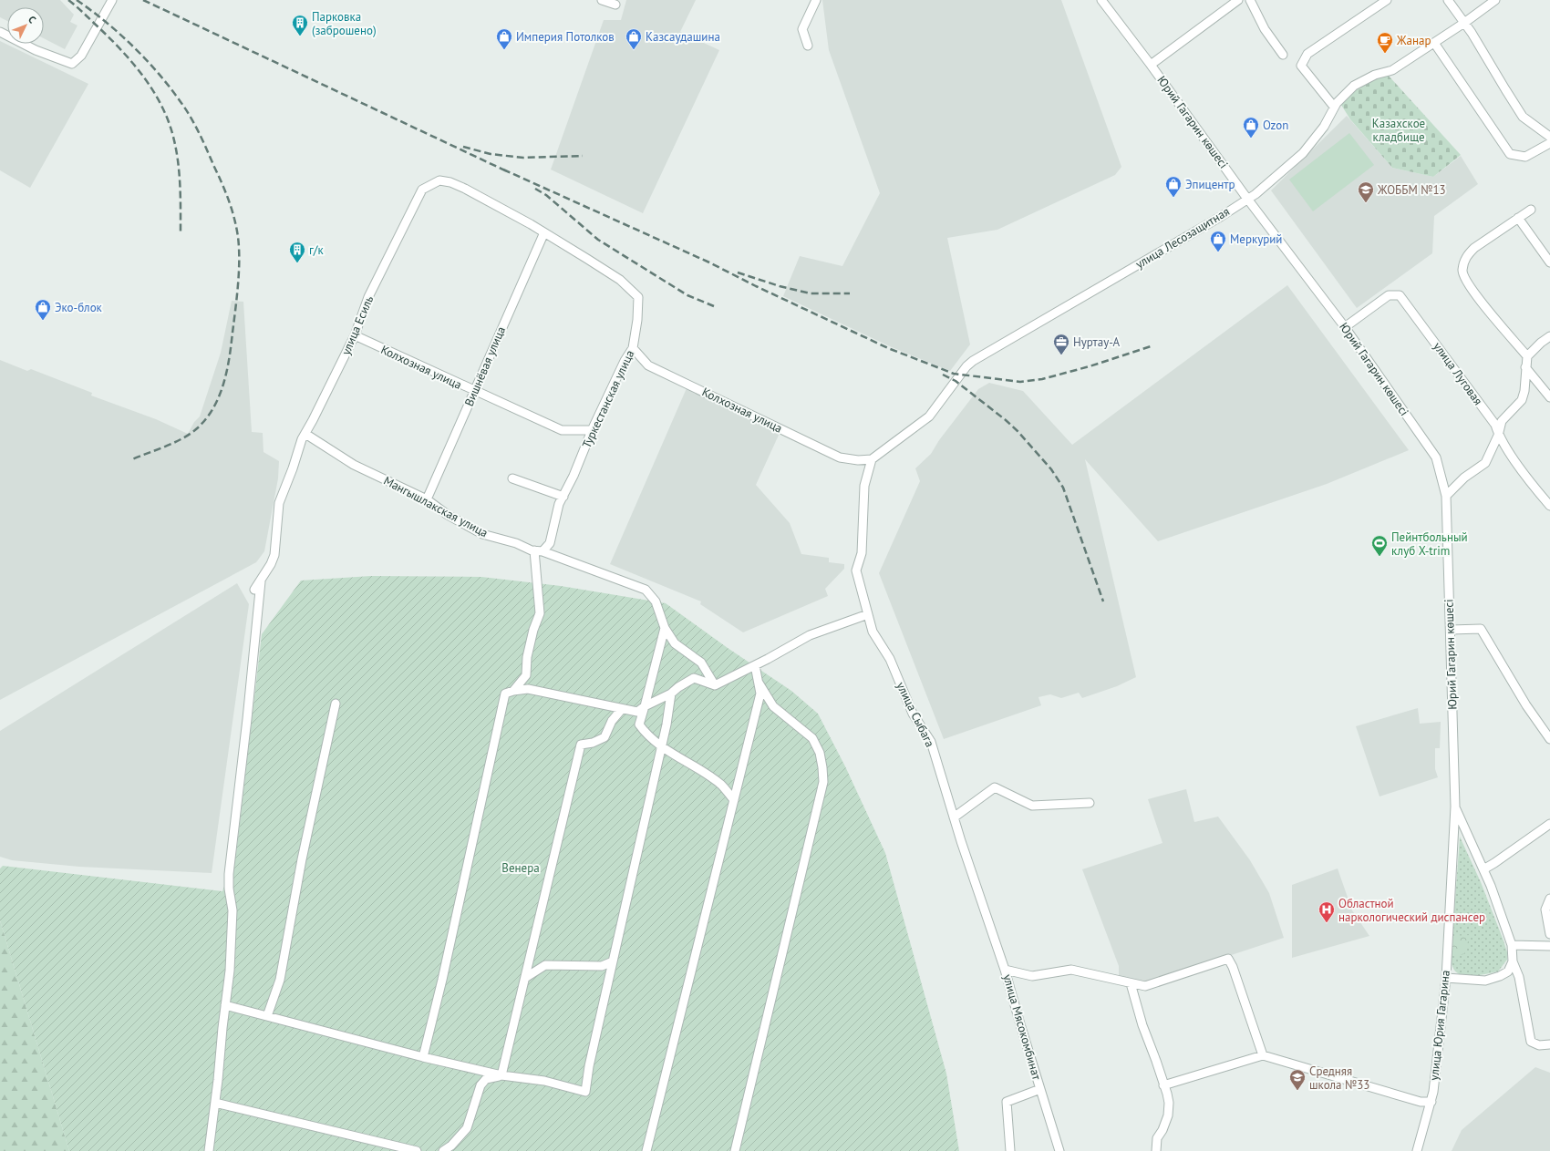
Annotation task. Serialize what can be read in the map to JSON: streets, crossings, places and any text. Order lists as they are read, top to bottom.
{
  "streets": {
    "street": [
      "Юрий Гагарин көшесі",
      "улица Лесозащитная",
      "улица Есиль",
      "Вишнёвая улица",
      "Колхозная улица",
      "улица Луговая",
      "Туркестанская улица",
      "Мангышлакская улица",
      "улица Сыбага",
      "улица Юрия Гагарина",
      "улица Мясокомбинат"
    ]
  },
  "crossings": [
    ["Юрий Гагарин көшесі", "улица Лесозащитная"],
    ["Юрий Гагарин көшесі", "улица Луговая"],
    ["Юрий Гагарин көшесі", "улица Юрия Гагарина"],
    ["улица Лесозащитная", "Колхозная улица"],
    ["улица Лесозащитная", "улица Сыбага"],
    ["улица Есиль", "Вишнёвая улица"],
    ["улица Есиль", "Колхозная улица"],
    ["улица Есиль", "Туркестанская улица"],
    ["улица Есиль", "Мангышлакская улица"],
    ["Вишнёвая улица", "Колхозная улица"],
    ["Вишнёвая улица", "Туркестанская улица"],
    ["Вишнёвая улица", "Мангышлакская улица"],
    ["Колхозная улица", "Туркестанская улица"],
    ["Колхозная улица", "улица Сыбага"],
    ["Туркестанская улица", "Мангышлакская улица"],
    ["улица Сыбага", "улица Мясокомбинат"]
  ],
  "parks": ["Казахское кладбище", "Венера"],
  "places": {
    "building": ["Парковка (заброшено)", "г/к"],
    "shop": [
      "Империя Потолков",
      "Казсаудашина",
      "Ozon",
      "Эпицентр",
      "Меркурий",
      "Эко-блок"
    ],
    "cafe": ["Жанар"],
    "school or university": ["ЖОББМ №13", "Средняя школа №33"],
    "office": ["Нуртау-А"],
    "sports": ["Пейнтбольный клуб X-trim"],
    "hospital": ["Областной наркологический диспансер"]
  },
  "north": "top right"
}
